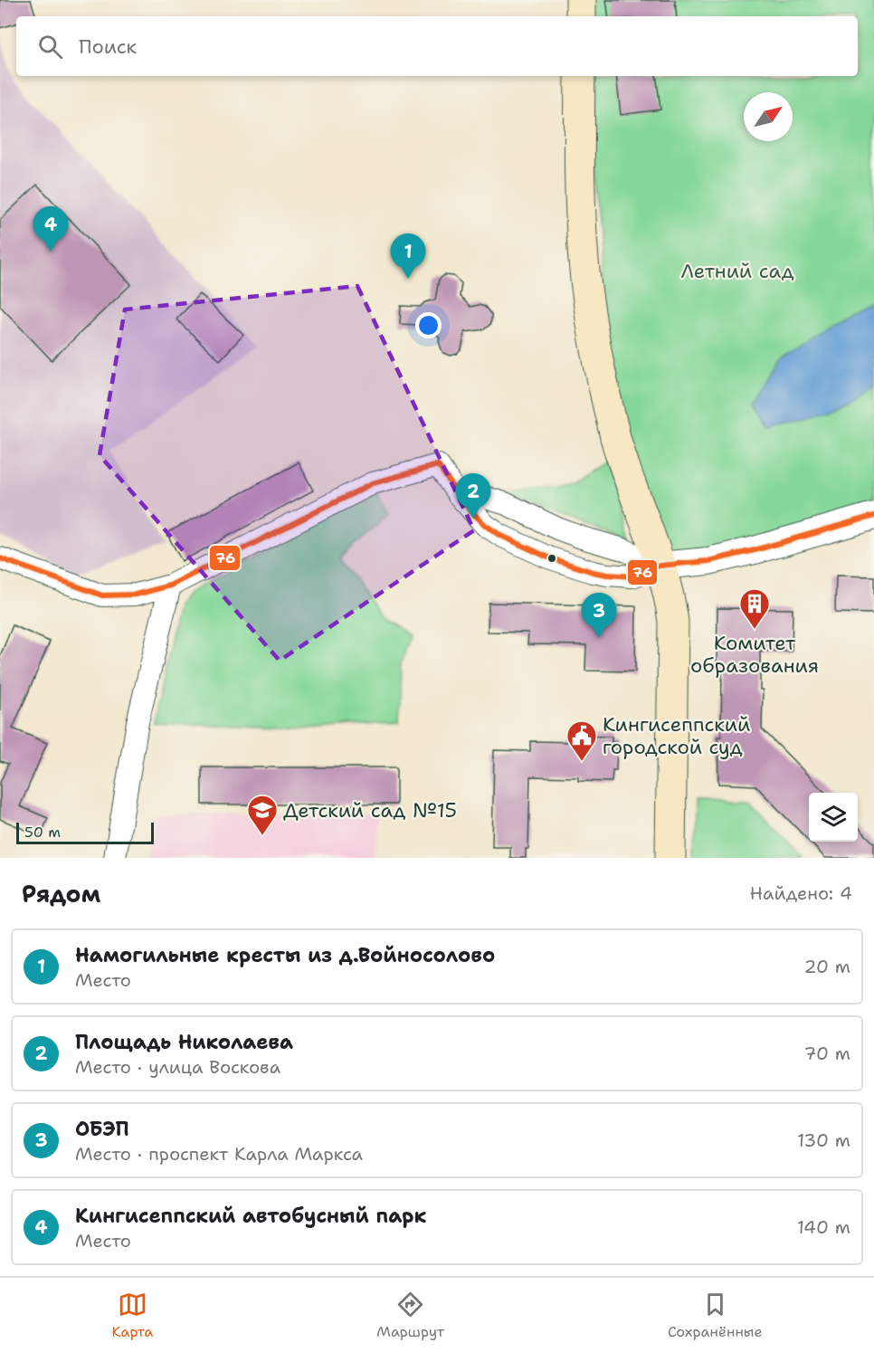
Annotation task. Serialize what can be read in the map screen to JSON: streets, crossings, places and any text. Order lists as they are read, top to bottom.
{
  "parks": ["Летний сад"],
  "places": {
    "building": ["Комитет образования"],
    "public building": ["Кингисеппский городской суд"],
    "school or university": ["Детский сад №15"]
  },
  "lines": ["transit line 76"],
  "scale_bar": "50 m",
  "north": "top right",
  "page": {
    "search": "Поиск",
    "pins": [
      "4",
      "1",
      "2",
      "3"
    ],
    "scale": "50 m",
    "heading": ["Рядом", "Найдено: 4"],
    "list": [
      {
        "mark": "1",
        "name": "Намогильные кресты из д.Войносолово",
        "note": "Место",
        "value": "20 m"
      },
      {
        "mark": "2",
        "name": "Площадь Николаева",
        "note": "Место · улица Воскова",
        "value": "70 m"
      },
      {
        "mark": "3",
        "name": "ОБЭП",
        "note": "Место · проспект Карла Маркса",
        "value": "130 m"
      },
      {
        "mark": "4",
        "name": "Кингисеппский автобусный парк",
        "note": "Место",
        "value": "140 m"
      }
    ],
    "nav": ["Карта", "Маршрут", "Сохранённые"]
  }
}
